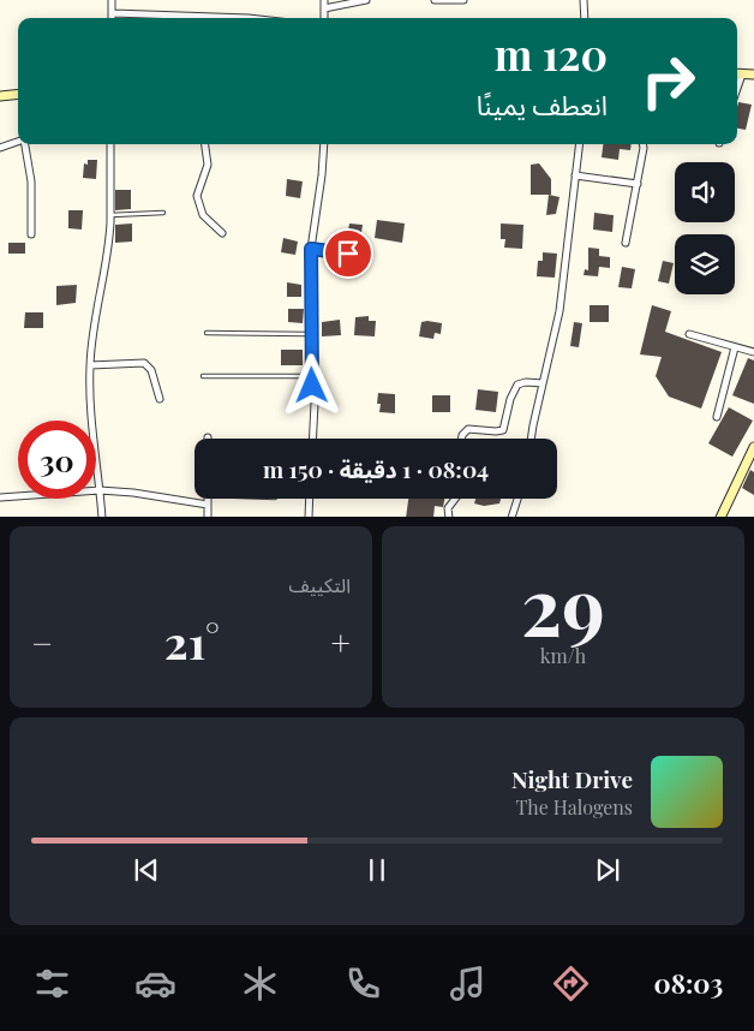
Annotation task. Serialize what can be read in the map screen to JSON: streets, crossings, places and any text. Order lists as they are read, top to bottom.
{
  "page": {
    "turn": ["120 m", "انعطف يمينًا"],
    "limit": "30",
    "trip": "08:04 · 1 دقيقة · 150 m",
    "tile": [
      ["29", "km/h"],
      "التكييف"
    ],
    "heat": ["−", "21°", "+"],
    "song": ["Night Drive", "The Halogens"],
    "tabs": "08:03"
  }
}
